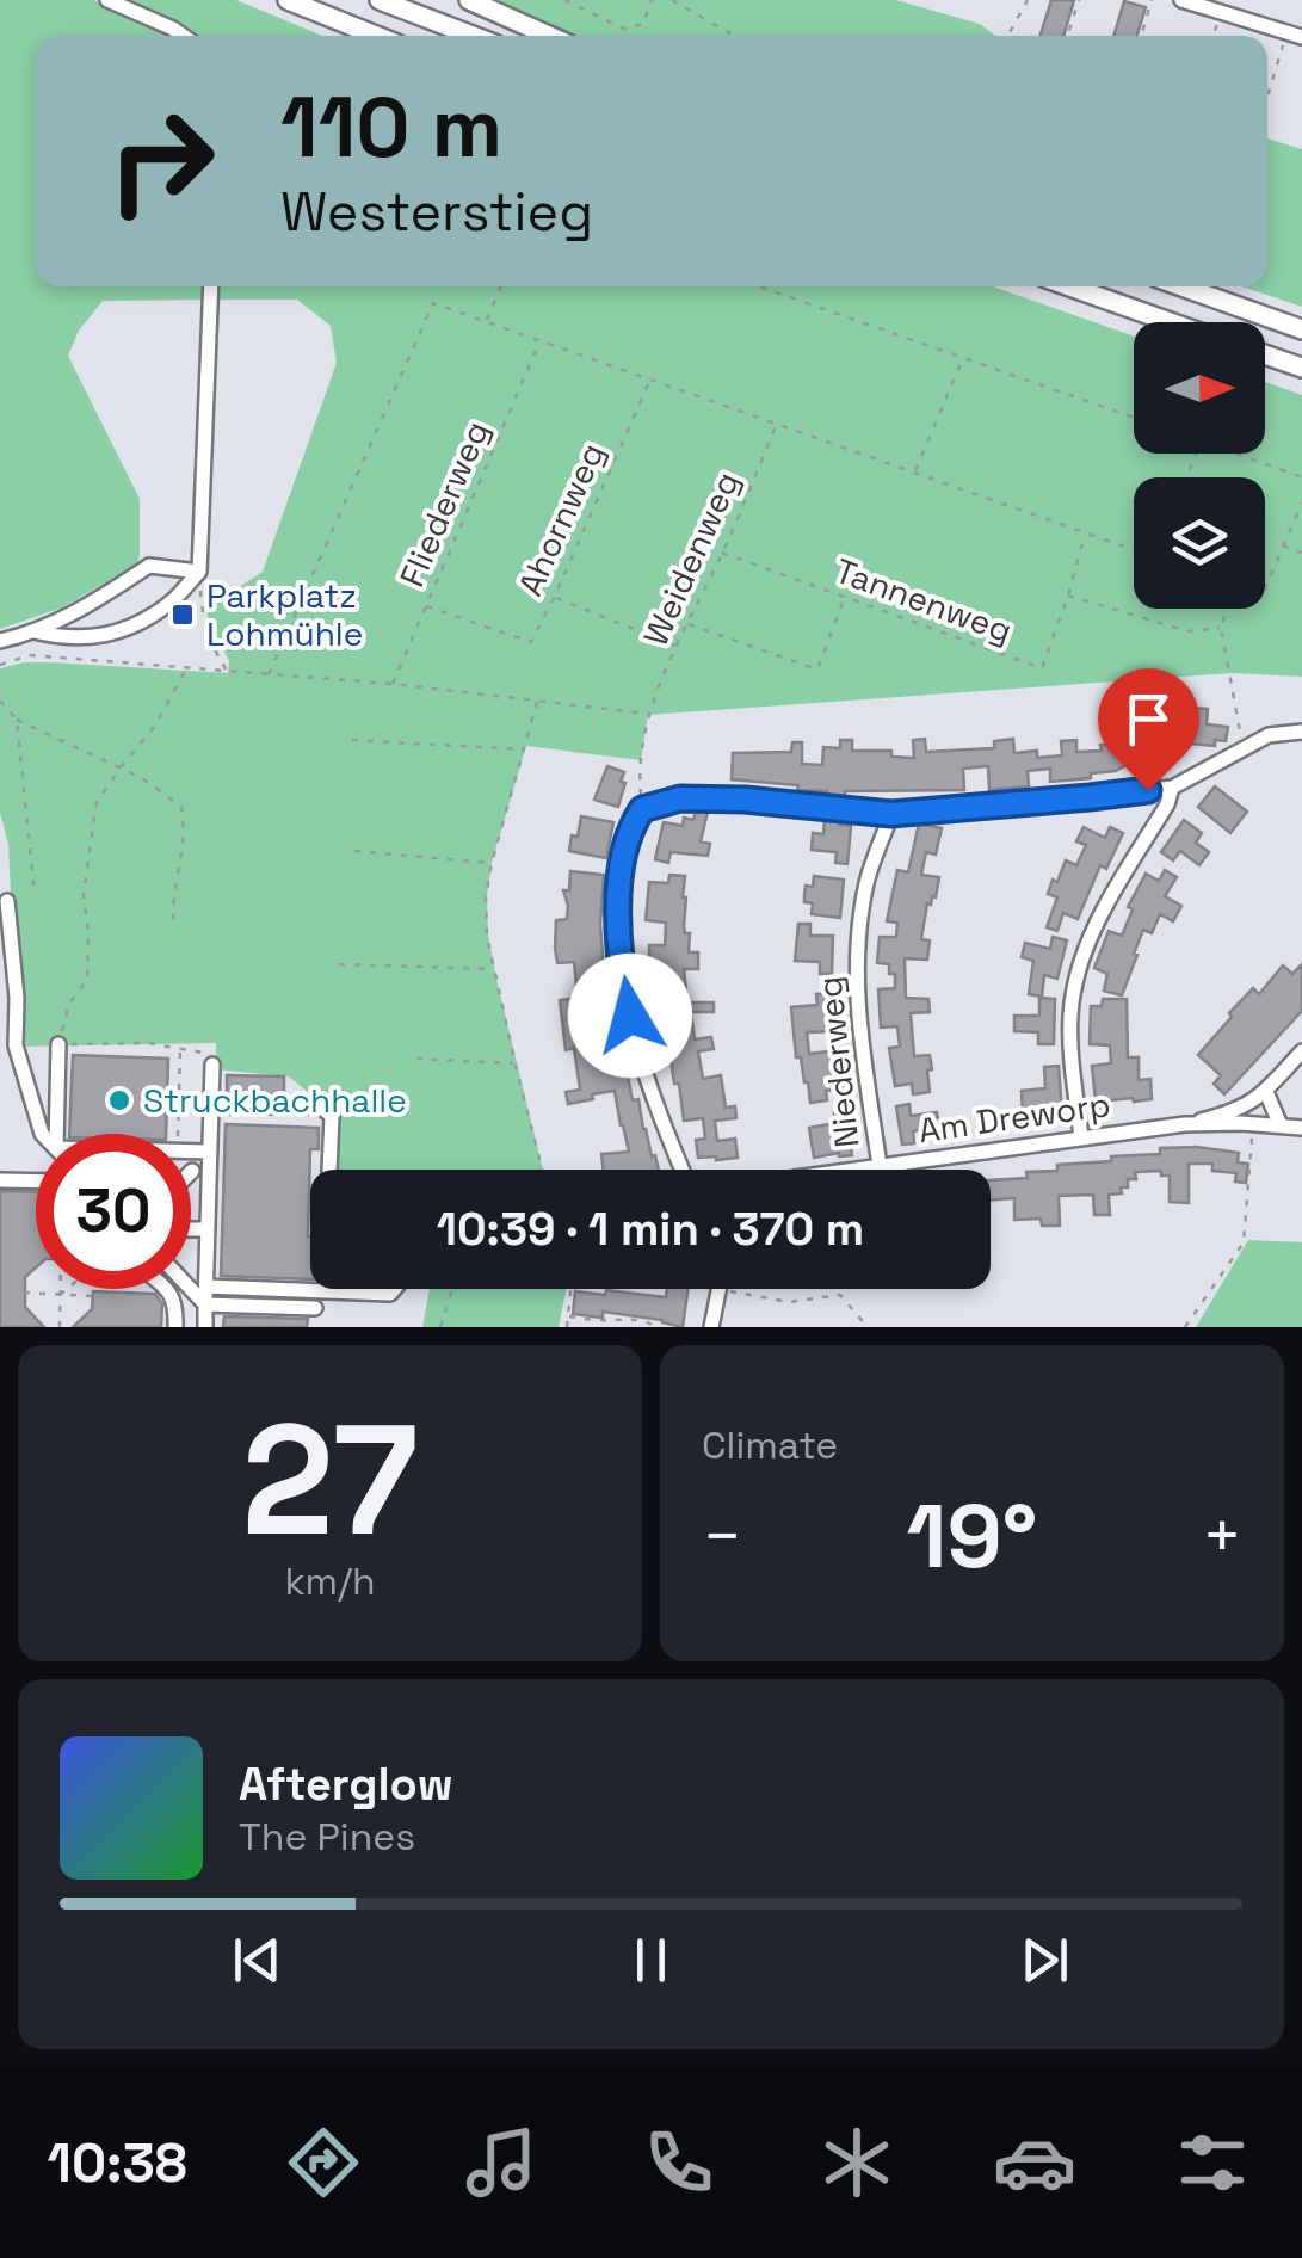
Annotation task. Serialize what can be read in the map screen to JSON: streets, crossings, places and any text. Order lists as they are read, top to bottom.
{
  "streets": {
    "street": ["Niederweg", "Am Dreworp"],
    "path": [
      "Fliederweg",
      "Ahornweg",
      "Weidenweg",
      "Tannenweg"
    ]
  },
  "crossings": [
    ["Fliederweg", "Ahornweg"],
    ["Weidenweg", "Tannenweg"],
    ["Niederweg", "Am Dreworp"]
  ],
  "places": {
    "transit": ["Parkplatz Lohmühle"],
    "other": ["Struckbachhalle"]
  },
  "north": "right",
  "page": {
    "turn": ["110 m", "Westerstieg"],
    "limit": "30",
    "trip": "10:39 · 1 min · 370 m",
    "tile": [
      ["27", "km/h"],
      "Climate"
    ],
    "heat": ["−", "19°", "+"],
    "song": ["Afterglow", "The Pines"],
    "tabs": "10:38"
  }
}
